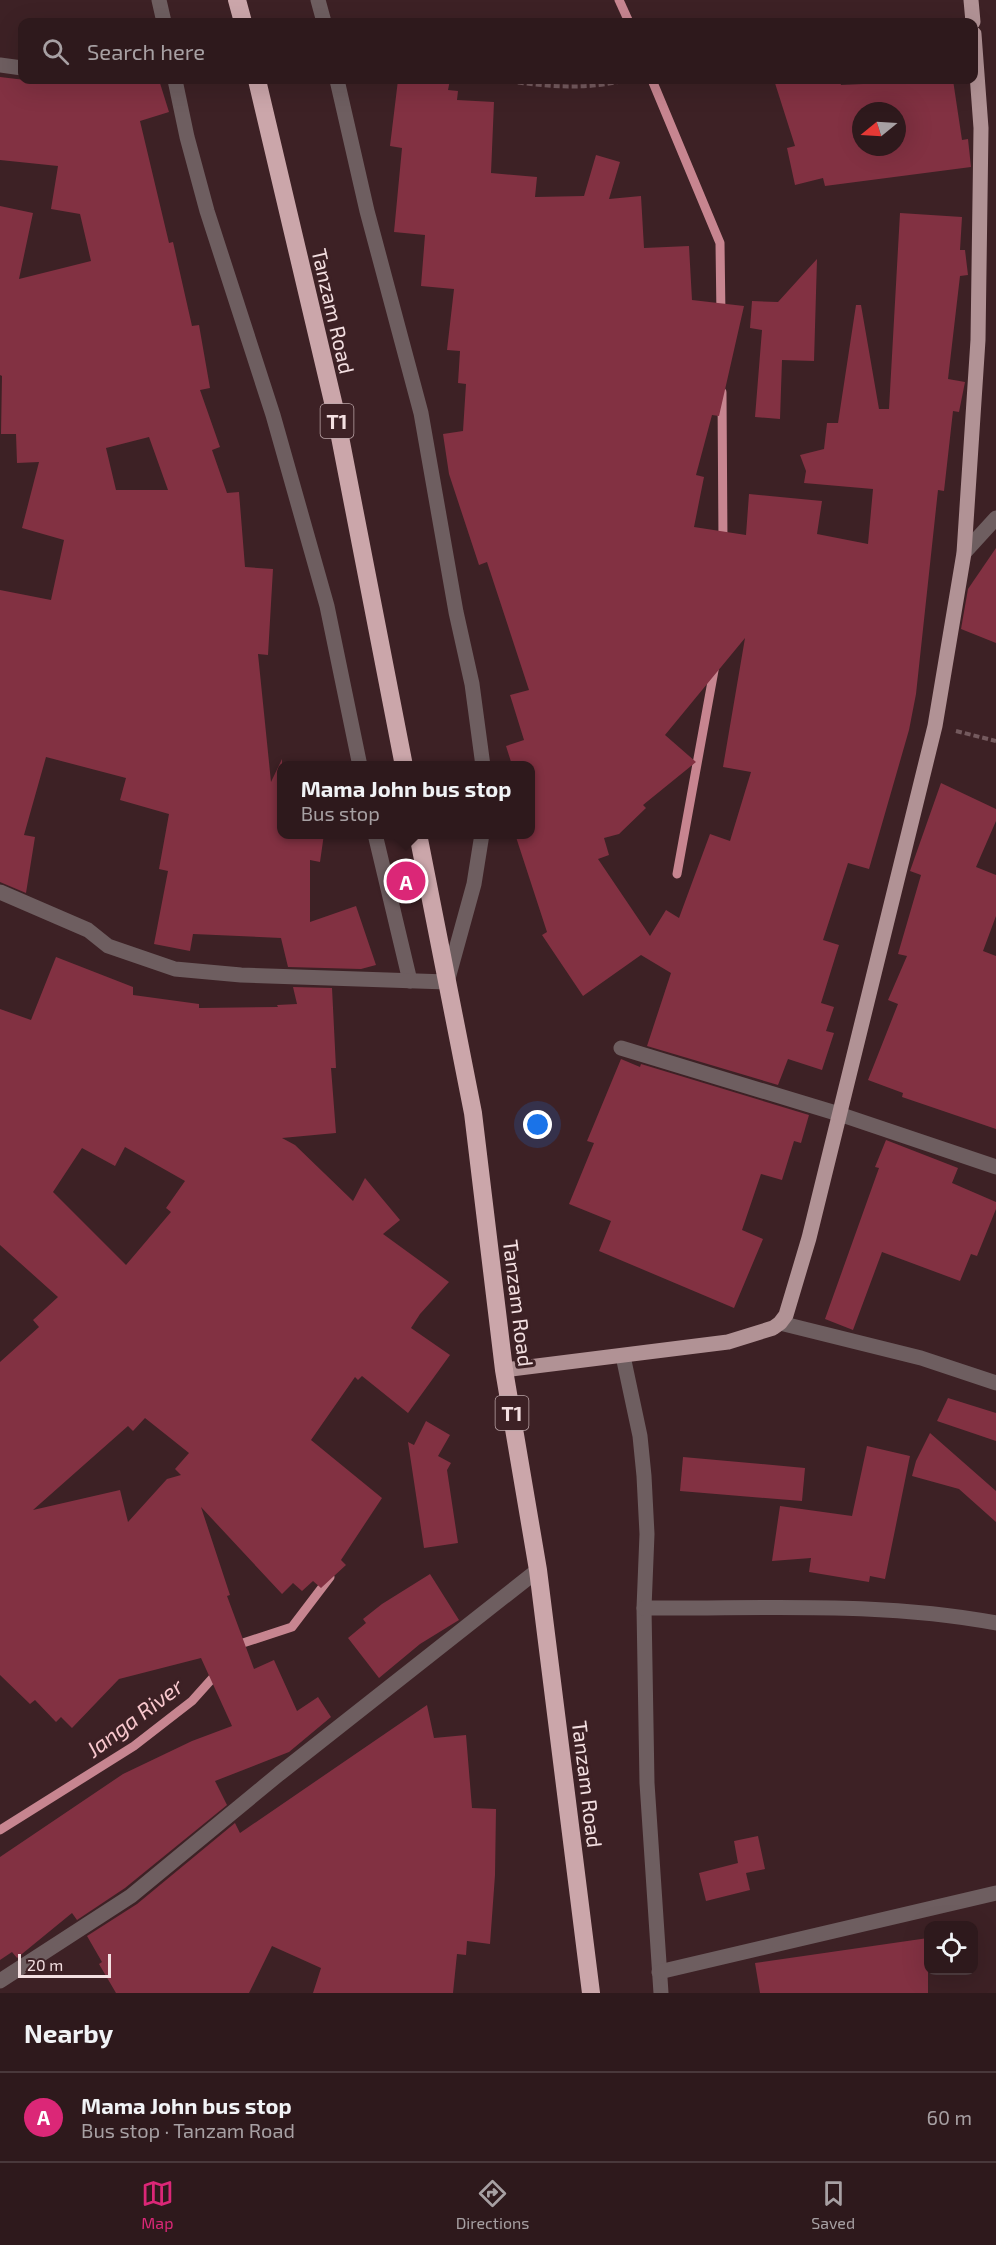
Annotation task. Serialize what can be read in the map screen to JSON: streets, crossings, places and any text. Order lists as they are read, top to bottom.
{
  "streets": {
    "highway": ["Tanzam Road", "T1"]
  },
  "water": ["Janga River"],
  "scale_bar": "20 m",
  "north": "left",
  "page": {
    "search": "Search here",
    "popup": ["Mama John bus stop", "Bus stop"],
    "pins": "A",
    "scale": "20 m",
    "heading": "Nearby",
    "list": [
      {
        "mark": "A",
        "name": "Mama John bus stop",
        "note": "Bus stop · Tanzam Road",
        "value": "60 m"
      }
    ],
    "nav": ["Map", "Directions", "Saved"]
  }
}
